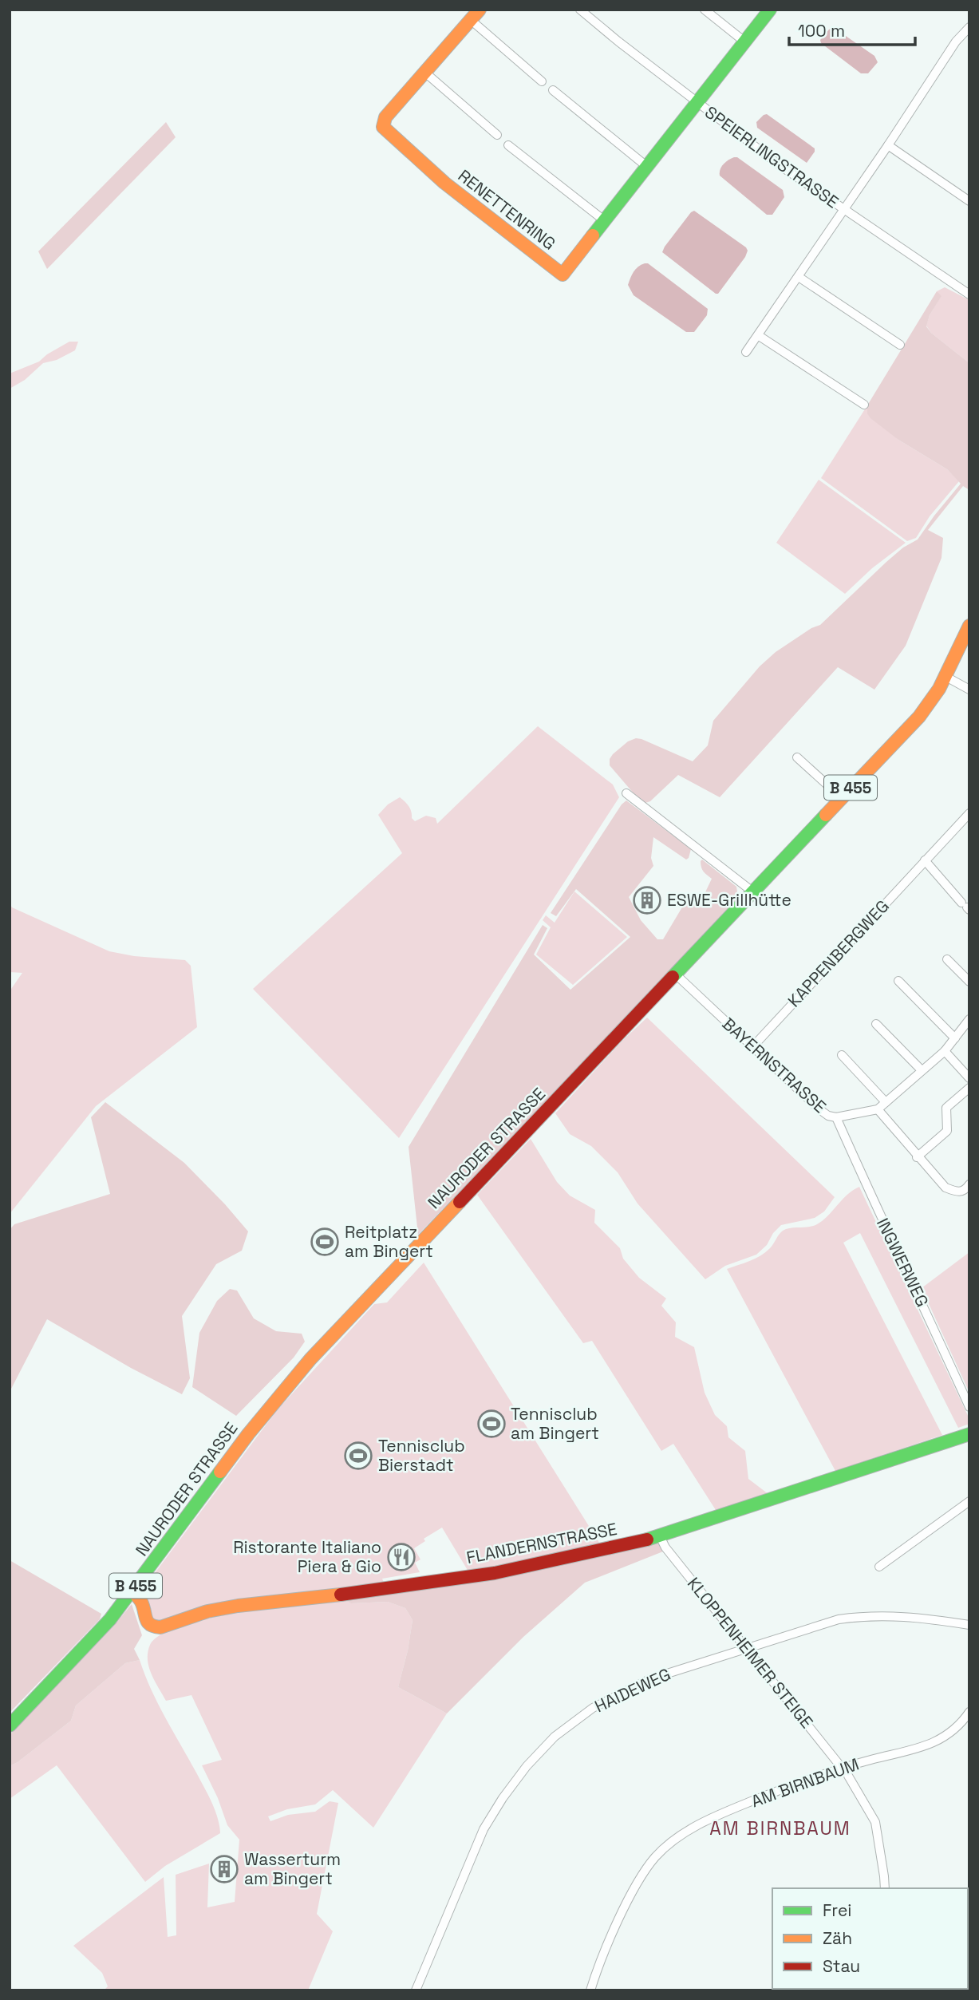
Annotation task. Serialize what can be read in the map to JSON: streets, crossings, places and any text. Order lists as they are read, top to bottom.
{
  "streets": {
    "street": [
      "SPEIERLINGSTRASSE",
      "RENETTENRING",
      "B 455",
      "KAPPENBERGWEG",
      "BAYERNSTRASSE",
      "NAURODER STRASSE",
      "INGWERWEG",
      "FLANDERNSTRASSE",
      "KLOPPENHEIMER STEIGE",
      "HAIDEWEG",
      "AM BIRNBAUM"
    ]
  },
  "crossings": [
    ["SPEIERLINGSTRASSE", "RENETTENRING"],
    ["KAPPENBERGWEG", "BAYERNSTRASSE"],
    ["BAYERNSTRASSE", "NAURODER STRASSE"],
    ["BAYERNSTRASSE", "INGWERWEG"],
    ["NAURODER STRASSE", "FLANDERNSTRASSE"],
    ["FLANDERNSTRASSE", "KLOPPENHEIMER STEIGE"],
    ["KLOPPENHEIMER STEIGE", "HAIDEWEG"],
    ["KLOPPENHEIMER STEIGE", "AM BIRNBAUM"]
  ],
  "districts": ["AM BIRNBAUM"],
  "places": {
    "building": ["ESWE-Grillhütte", "Wasserturm am Bingert"],
    "sports": ["Reitplatz am Bingert", "Tennisclub am Bingert", "Tennisclub Bierstadt"],
    "restaurant": ["Ristorante Italiano Piera & Gio"]
  },
  "legend": ["Frei", "Zäh", "Stau"],
  "scale_bar": "100 m"
}
